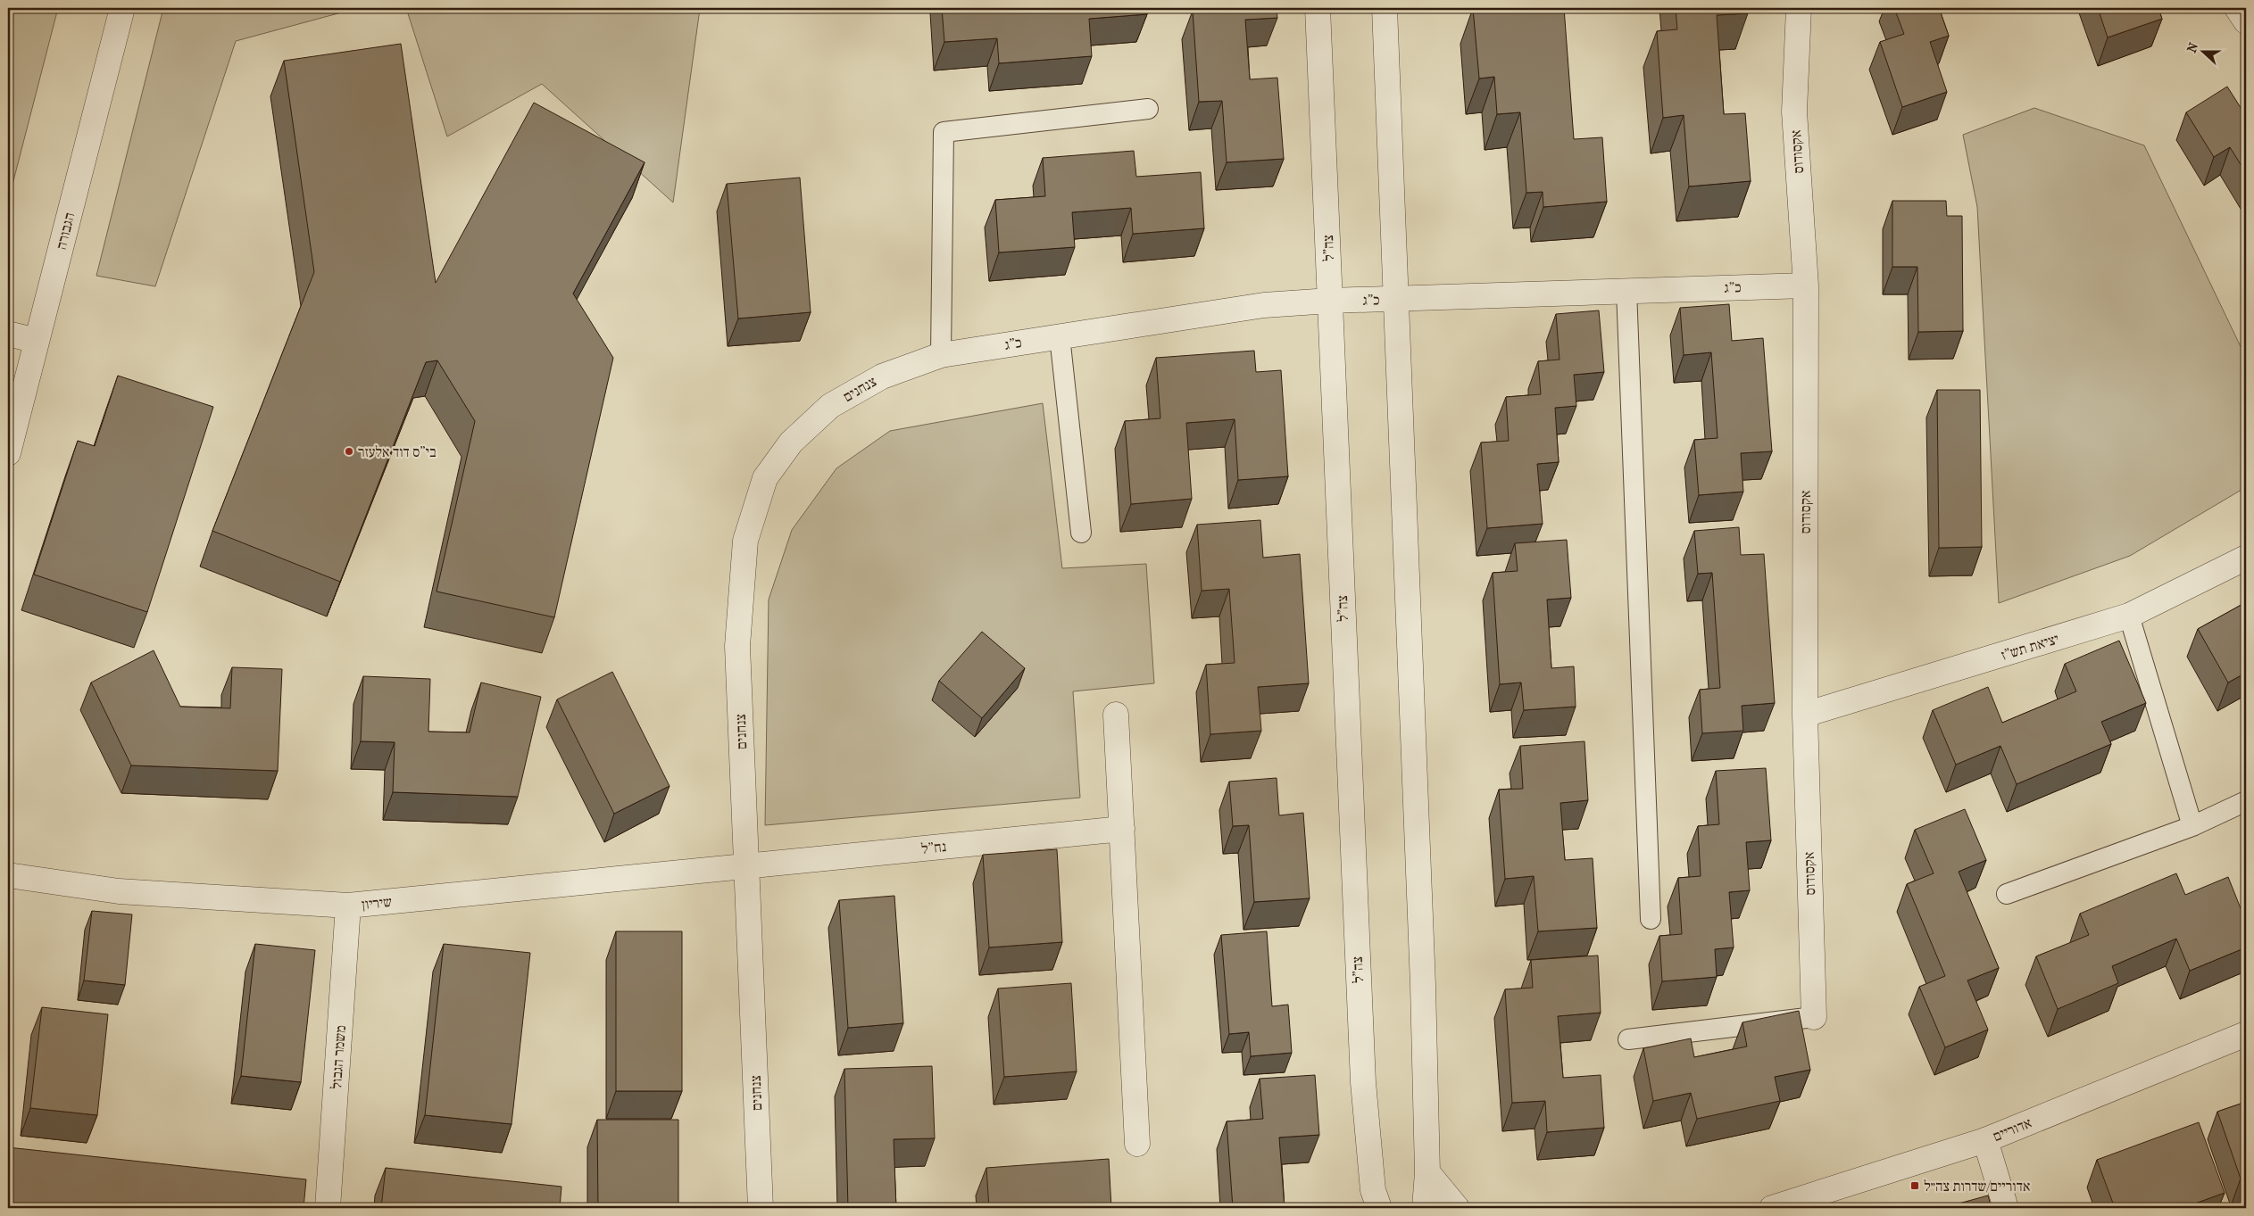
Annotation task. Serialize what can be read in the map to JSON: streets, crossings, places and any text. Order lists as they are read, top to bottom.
{
  "streets": {
    "street": [
      "אקסודוס",
      "הגבורה",
      "צה\"ל",
      "כ\"ג",
      "צנחנים",
      "יציאת תש\"ז",
      "נח\"ל",
      "שיריון",
      "משמר הגבול",
      "אדוריים"
    ]
  },
  "crossings": [
    ["אקסודוס", "כ\"ג"],
    ["אקסודוס", "יציאת תש\"ז"],
    ["צה\"ל", "כ\"ג"],
    ["כ\"ג", "צנחנים"],
    ["צנחנים", "נח\"ל"],
    ["צנחנים", "שיריון"],
    ["נח\"ל", "שיריון"],
    ["שיריון", "משמר הגבול"]
  ],
  "places": {
    "other": ["בי\"ס דוד אלעזר"],
    "transit": ["אדוריים/שדרות צה״ל"]
  },
  "north": "left"
}
